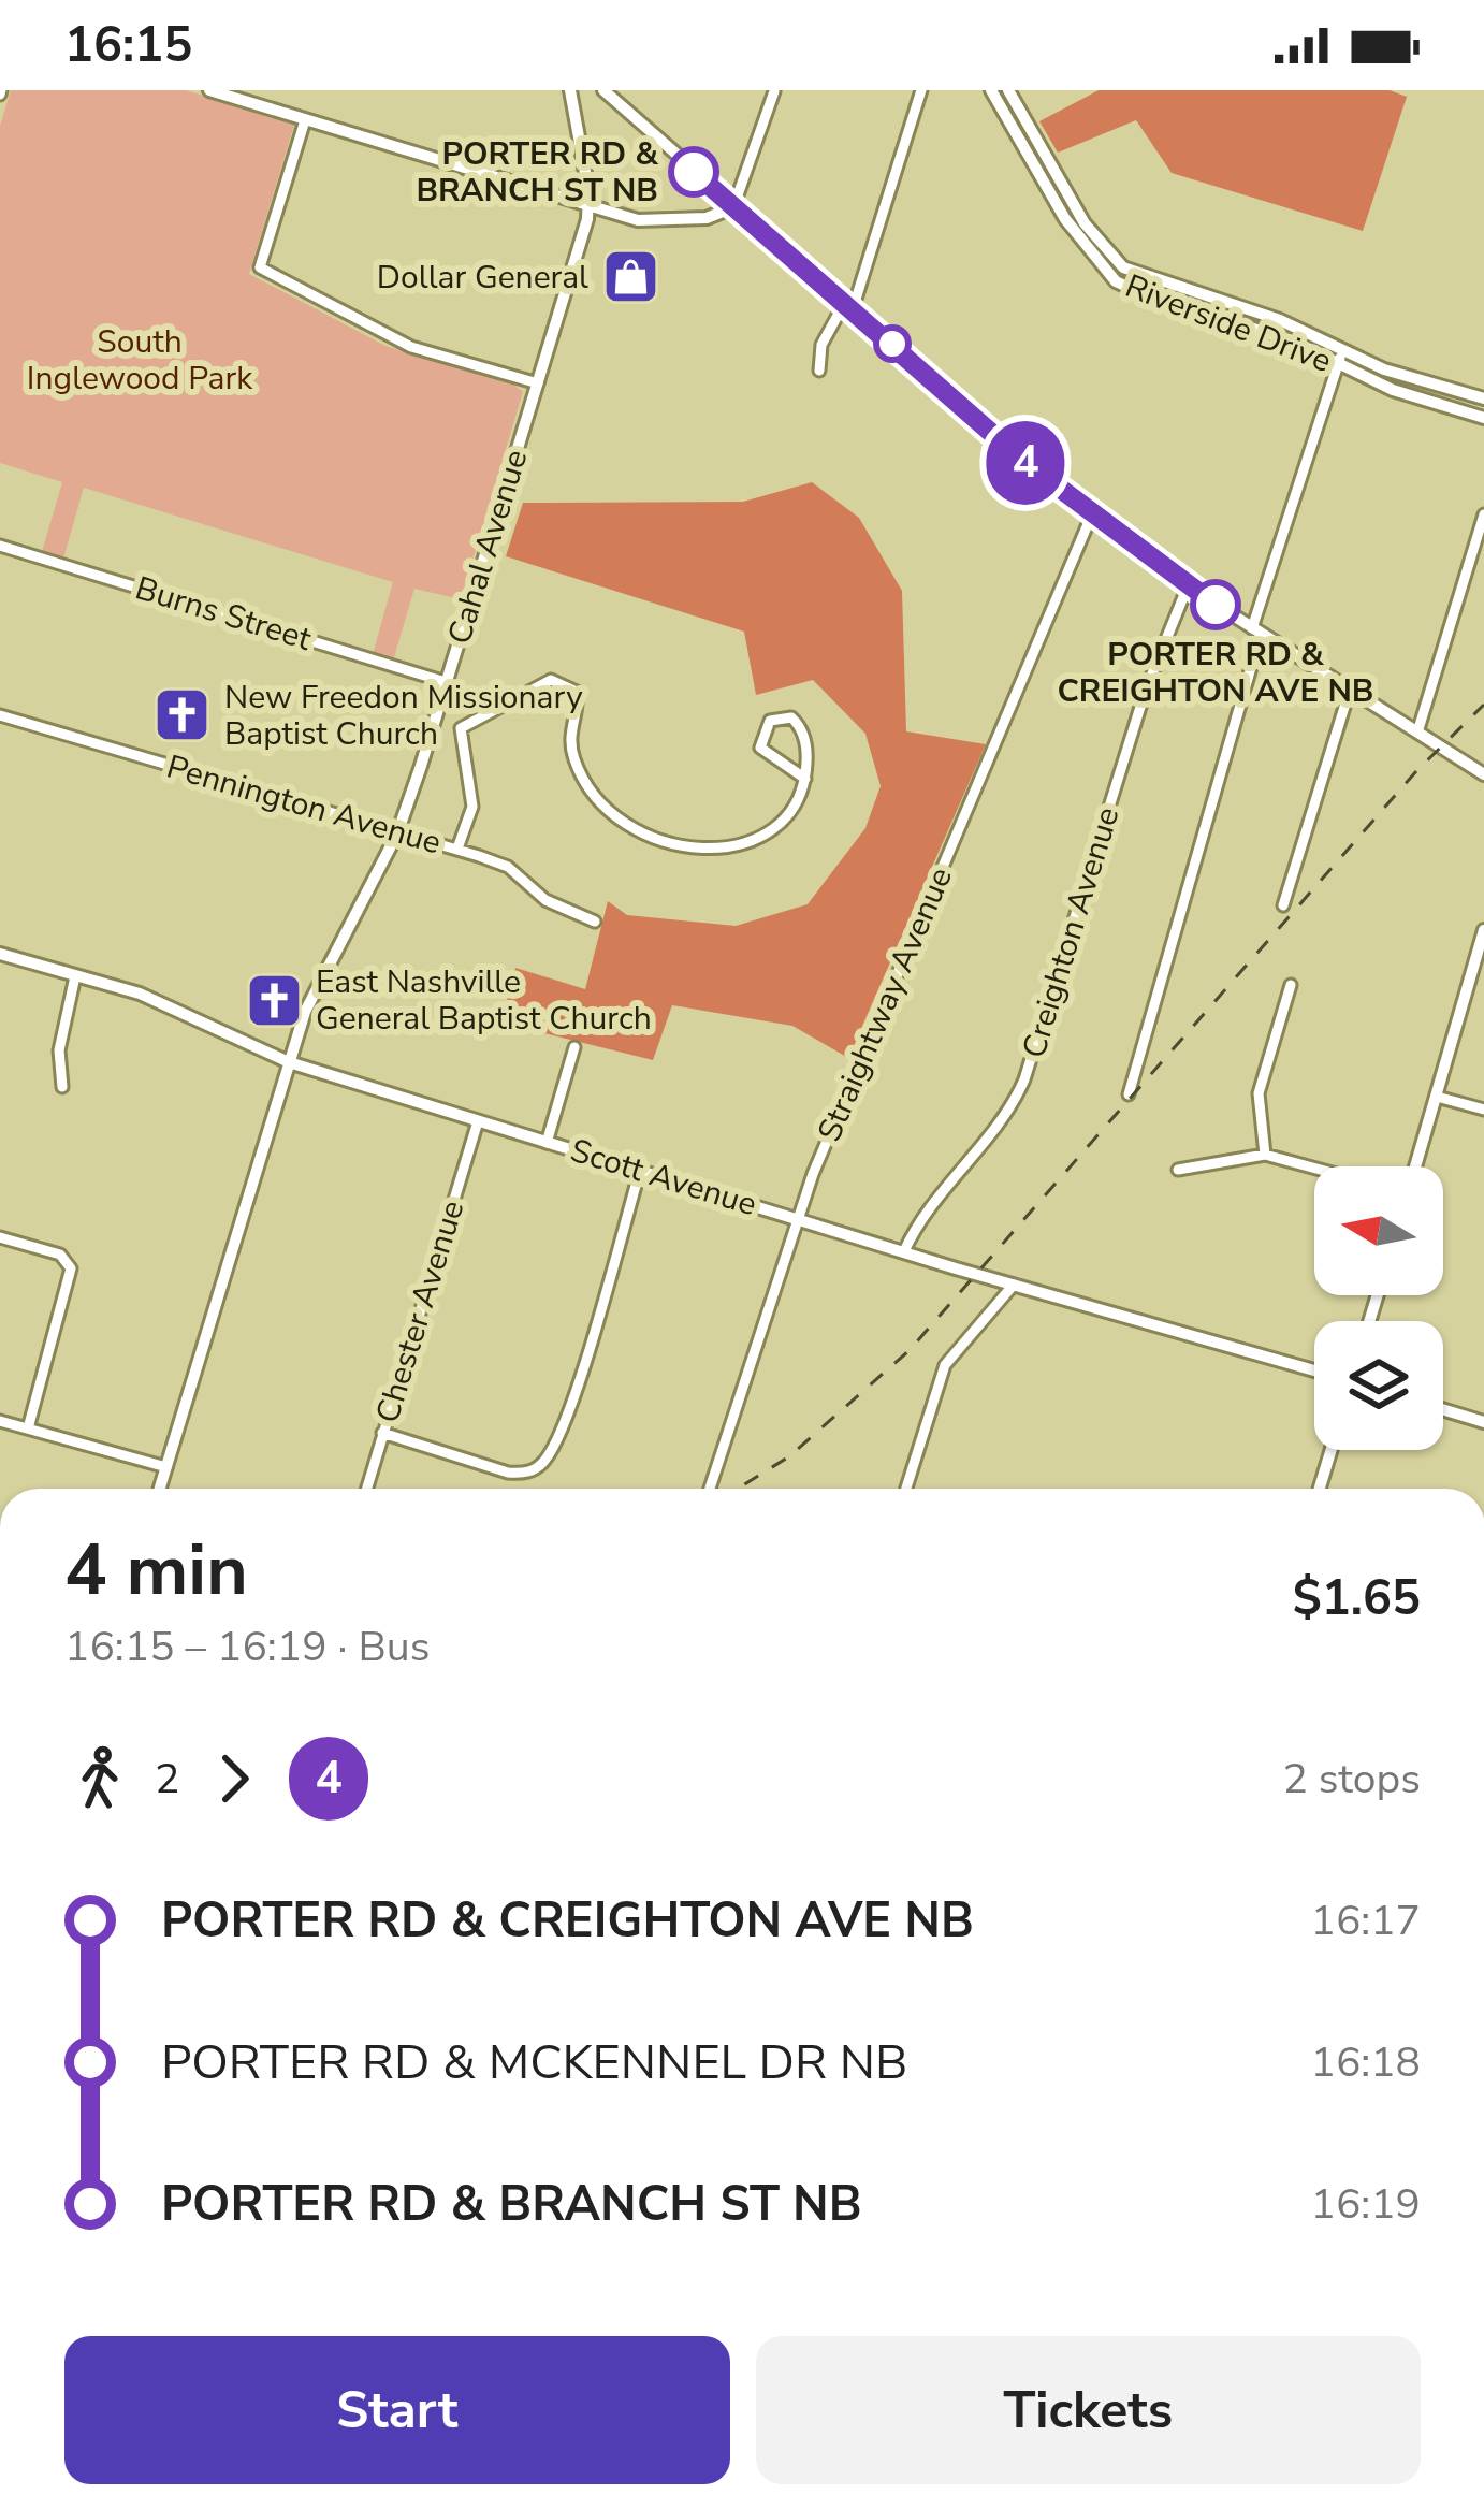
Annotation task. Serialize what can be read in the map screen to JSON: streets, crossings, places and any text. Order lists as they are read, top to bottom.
{
  "streets": {
    "street": [
      "Riverside Drive",
      "Cahal Avenue",
      "Burns Street",
      "Pennington Avenue",
      "Creighton Avenue",
      "Straightway Avenue",
      "Scott Avenue",
      "Chester Avenue"
    ]
  },
  "crossings": [
    ["Cahal Avenue", "Burns Street"],
    ["Cahal Avenue", "Pennington Avenue"],
    ["Cahal Avenue", "Scott Avenue"],
    ["Creighton Avenue", "Scott Avenue"],
    ["Straightway Avenue", "Scott Avenue"],
    ["Scott Avenue", "Chester Avenue"]
  ],
  "parks": ["South Inglewood Park"],
  "places": {
    "other": ["PORTER RD & BRANCH ST NB", "PORTER RD & CREIGHTON AVE NB"],
    "shop": ["Dollar General"],
    "church": ["New Freedon Missionary Baptist Church", "East Nashville General Baptist Church"]
  },
  "lines": ["bus line 4"],
  "north": "left",
  "page": {
    "status": "16:15",
    "on_map": "4",
    "heading": ["4 min", "16:15 – 16:19 · Bus", "$1.65"],
    "legs": ["2", "4", "2 stops"],
    "list": [
      {
        "name": "PORTER RD & CREIGHTON AVE NB",
        "value": "16:17"
      },
      {
        "name": "PORTER RD & MCKENNEL DR NB",
        "value": "16:18"
      },
      {
        "name": "PORTER RD & BRANCH ST NB",
        "value": "16:19"
      }
    ],
    "buttons": ["Start", "Tickets"]
  }
}
